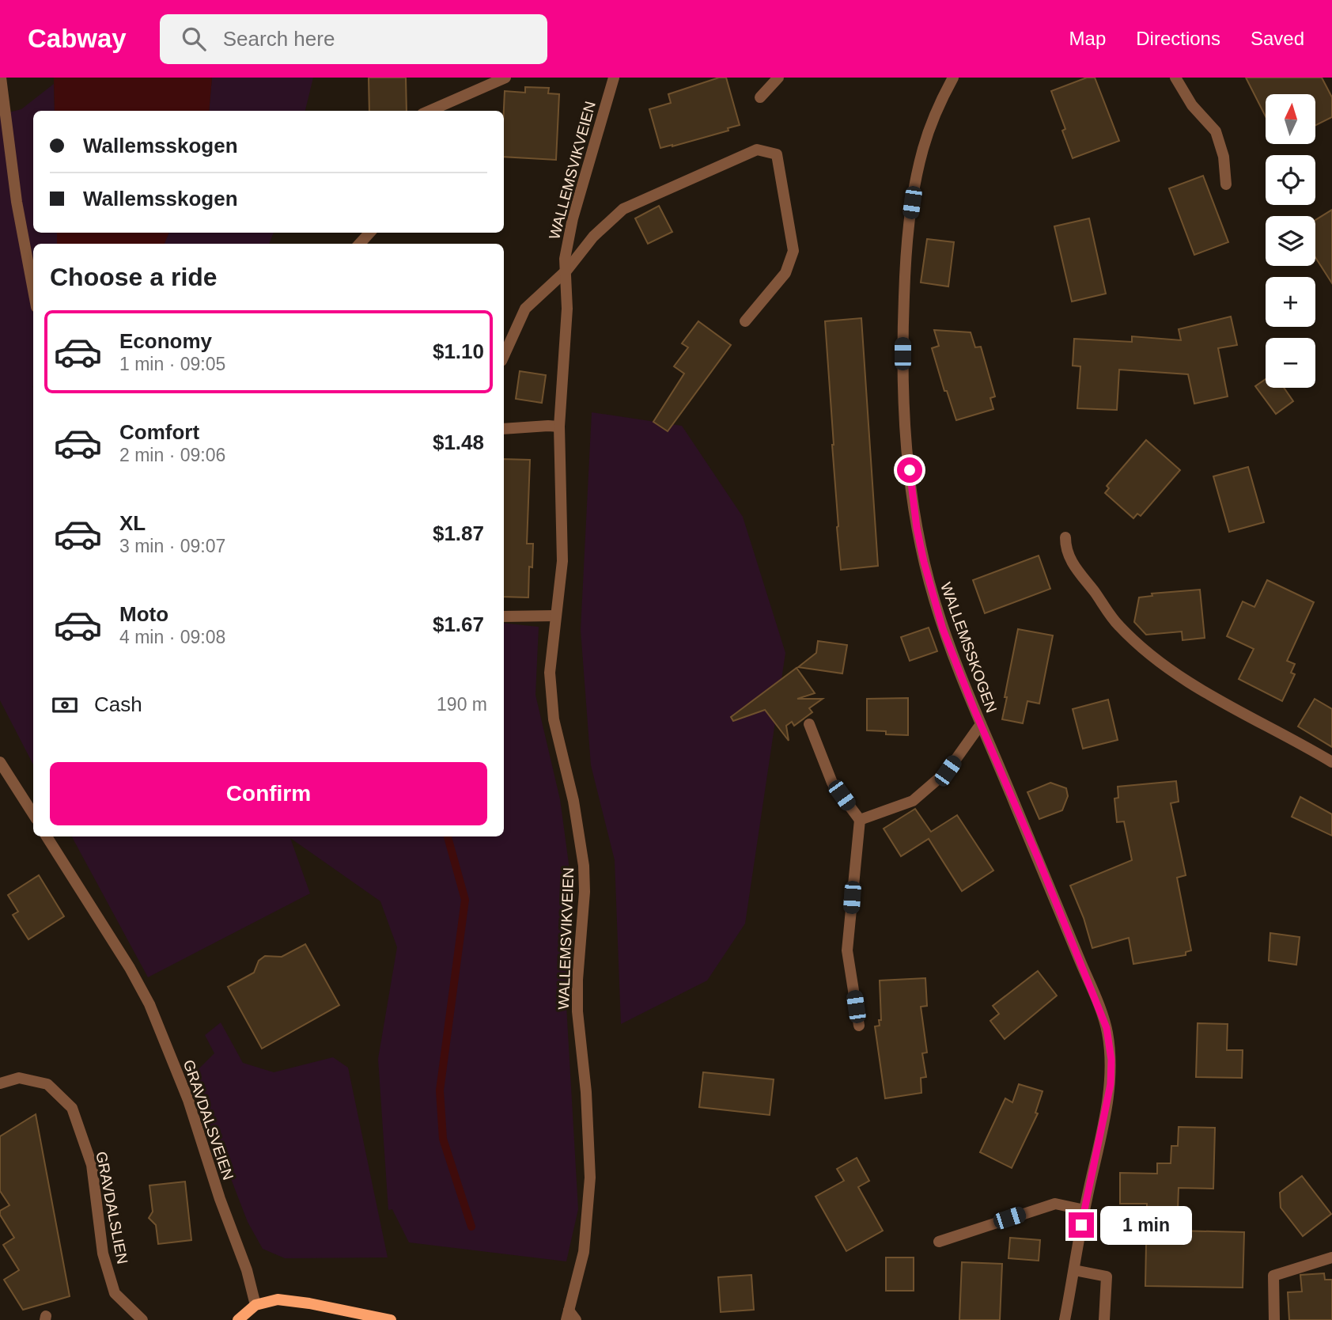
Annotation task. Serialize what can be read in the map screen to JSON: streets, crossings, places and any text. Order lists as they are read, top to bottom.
{
  "streets": {
    "street": [
      "WALLEMSVIKVEIEN",
      "WALLEMSSKOGEN",
      "GRAVDALSVEIEN",
      "GRAVDALSLIEN"
    ]
  },
  "north": "top",
  "page": {
    "header": "Cabway",
    "search": "Search here",
    "nav": ["Map", "Directions", "Saved"],
    "map_buttons": ["+", "−"],
    "banner": ["Wallemsskogen", "Wallemsskogen"],
    "heading": "Choose a ride",
    "list": [
      {
        "name": "Economy",
        "note": "1 min · 09:05",
        "value": "$1.10"
      },
      {
        "name": "Comfort",
        "note": "2 min · 09:06",
        "value": "$1.48"
      },
      {
        "name": "XL",
        "note": "3 min · 09:07",
        "value": "$1.87"
      },
      {
        "name": "Moto",
        "note": "4 min · 09:08",
        "value": "$1.67"
      }
    ],
    "pay": ["Cash", "190 m"],
    "buttons": "Confirm",
    "bubble": "1 min"
  }
}
